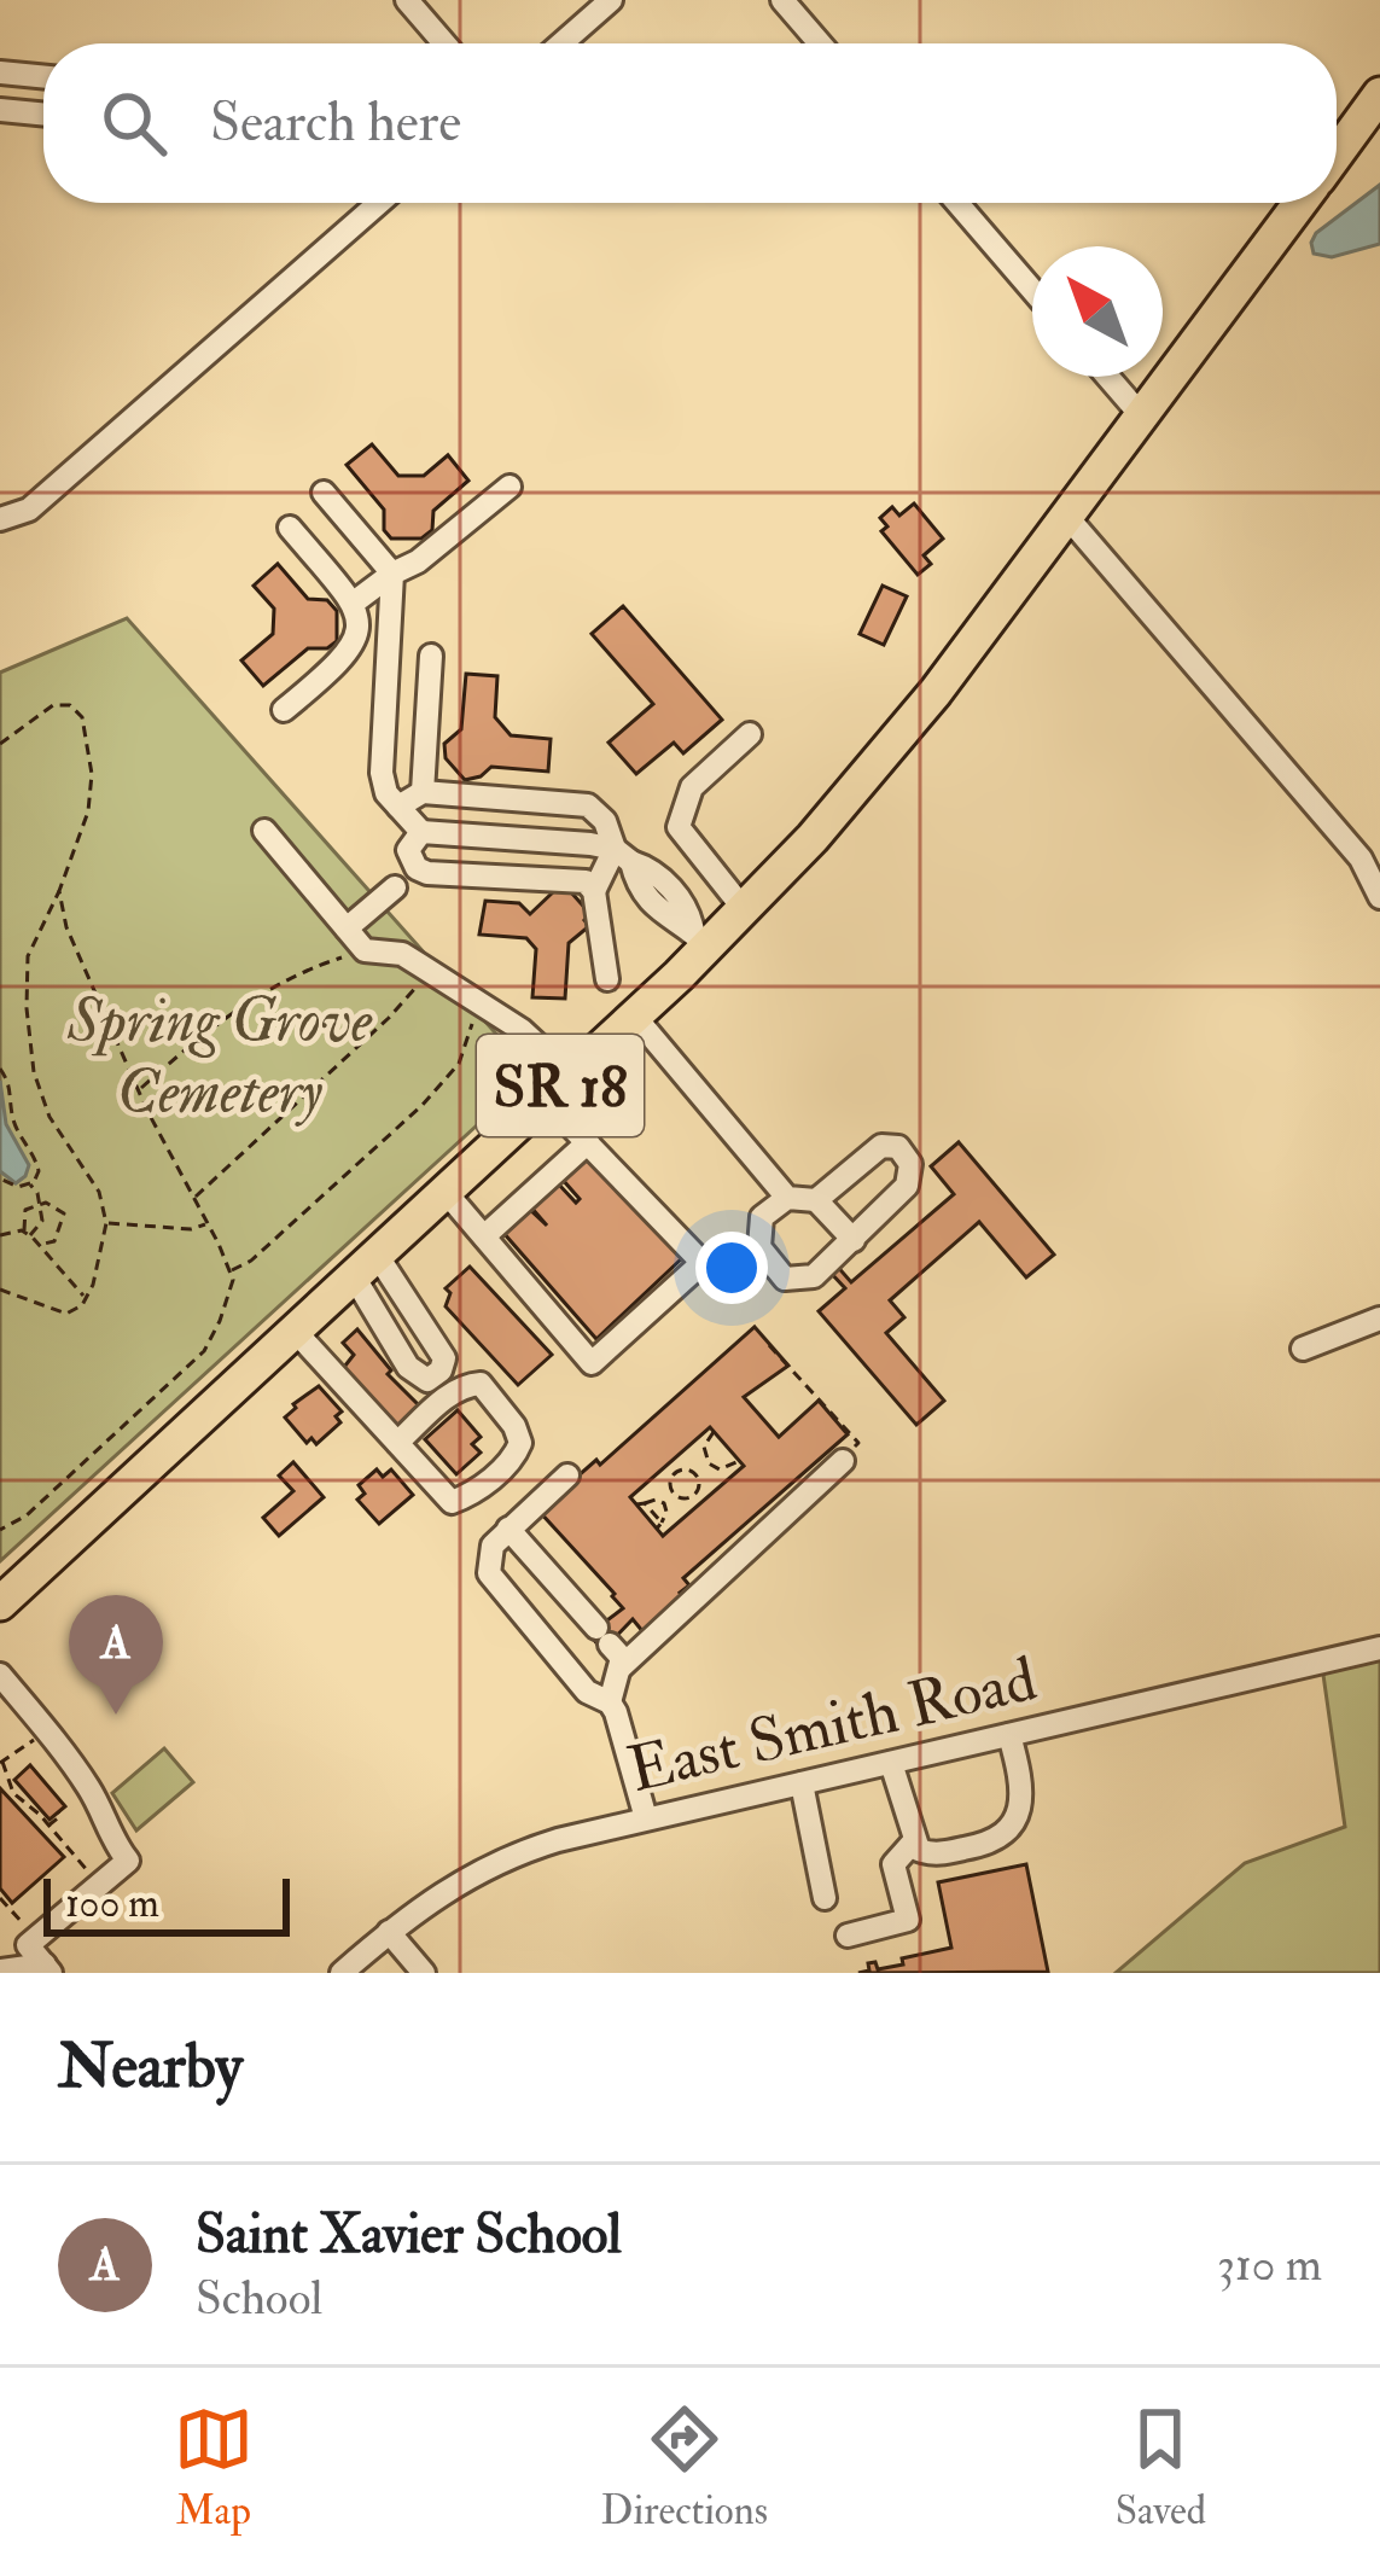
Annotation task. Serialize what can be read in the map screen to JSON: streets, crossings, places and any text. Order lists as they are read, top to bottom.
{
  "streets": {
    "highway": ["SR 18"],
    "street": ["East Smith Road"]
  },
  "parks": ["Spring Grove Cemetery"],
  "scale_bar": "100 m",
  "north": "top left",
  "page": {
    "search": "Search here",
    "pins": "A",
    "scale": "100 m",
    "heading": "Nearby",
    "list": [
      {
        "mark": "A",
        "name": "Saint Xavier School",
        "note": "School",
        "value": "310 m"
      }
    ],
    "nav": ["Map", "Directions", "Saved"]
  }
}
